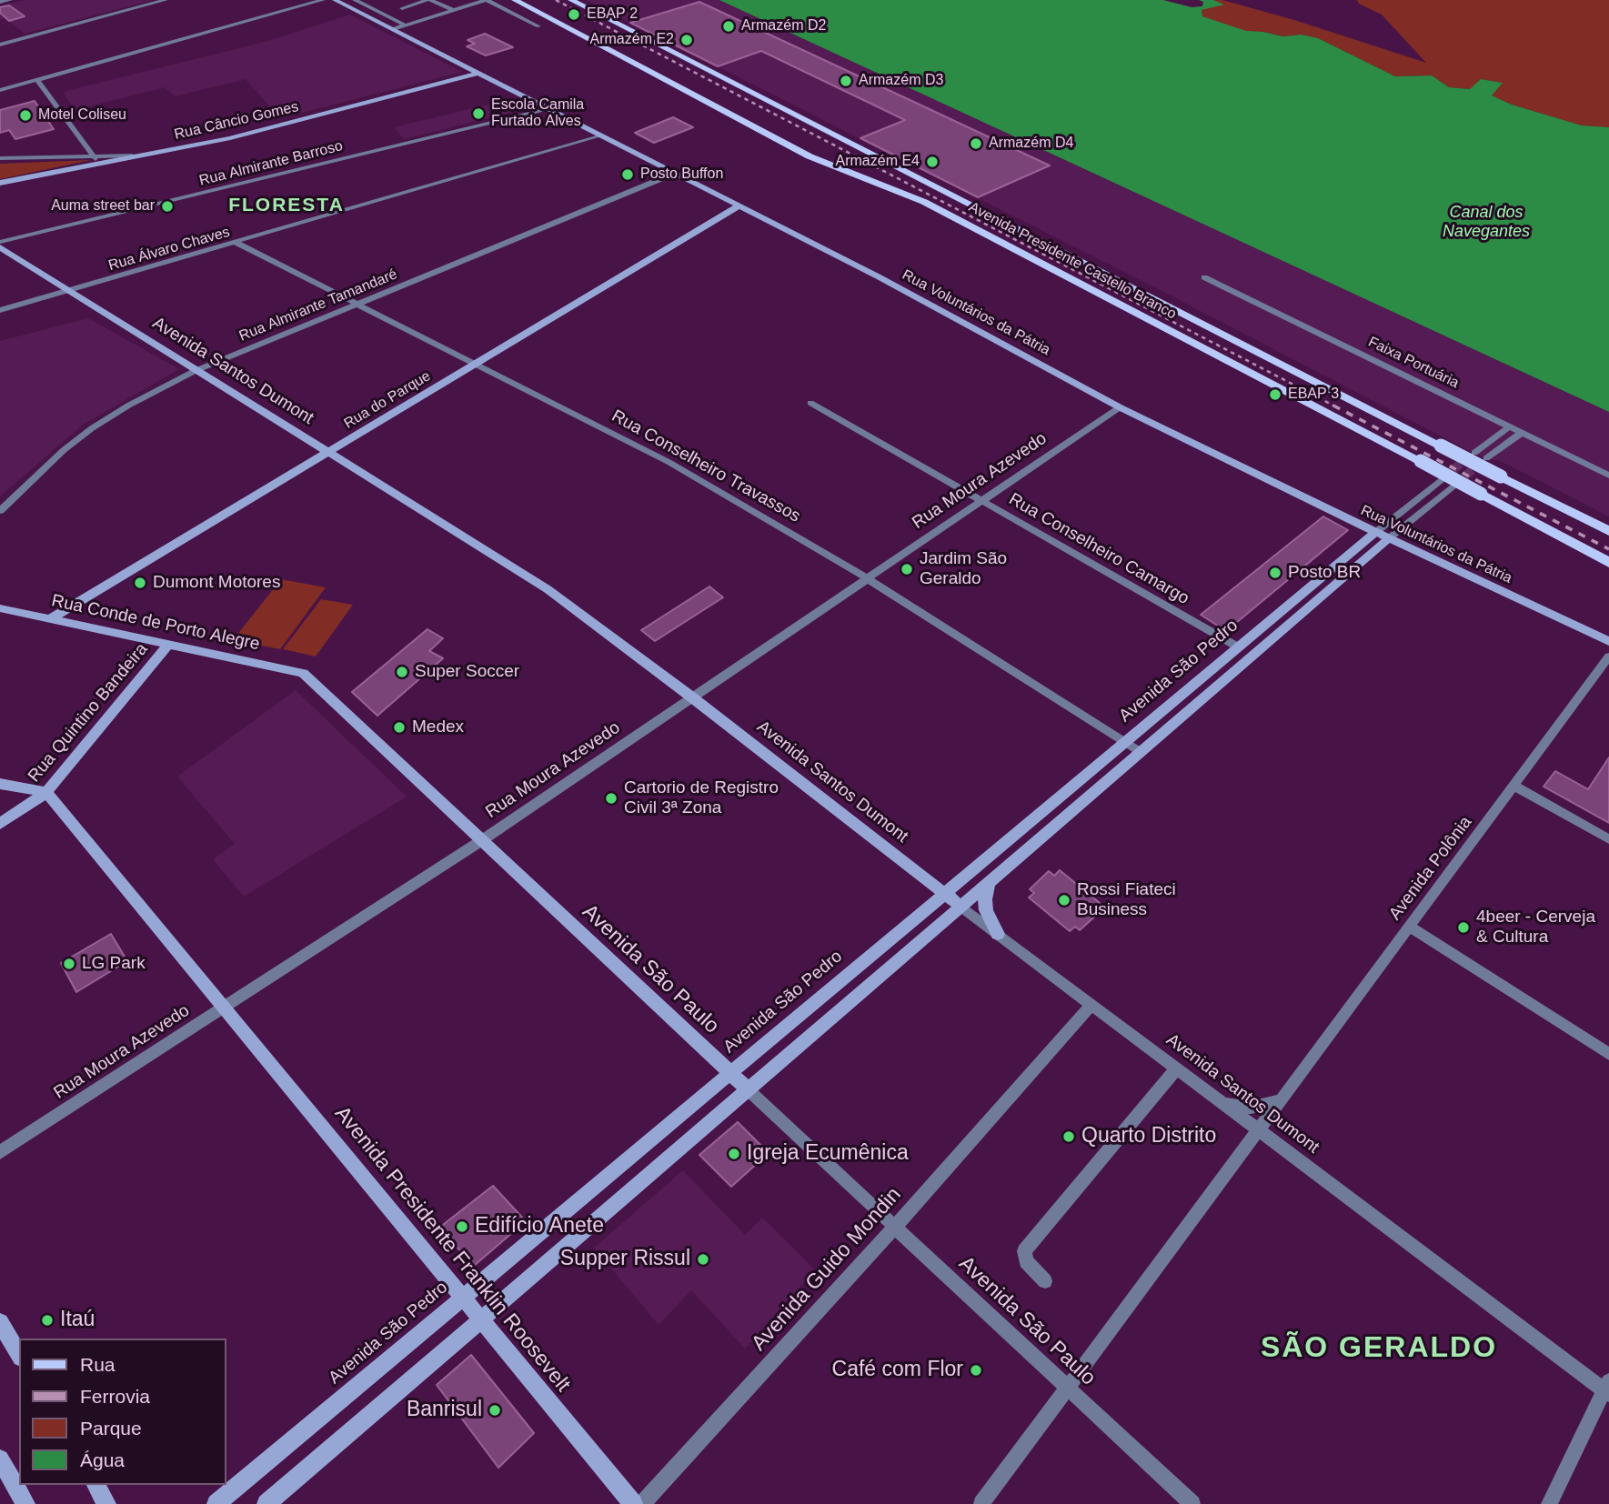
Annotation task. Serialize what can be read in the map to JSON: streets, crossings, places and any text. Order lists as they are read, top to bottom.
{
  "streets": {
    "main road": ["Avenida Presidente Castello Branco"],
    "street": [
      "Rua Câncio Gomes",
      "Rua Almirante Barroso",
      "Rua Álvaro Chaves",
      "Rua Almirante Tamandaré",
      "Rua Voluntários da Pátria",
      "Faixa Portuária",
      "Avenida Santos Dumont",
      "Rua do Parque",
      "Rua Conselheiro Travassos",
      "Rua Moura Azevedo",
      "Rua Conselheiro Camargo",
      "Rua Conde de Porto Alegre",
      "Avenida São Pedro",
      "Rua Quintino Bandeira",
      "Avenida Polônia",
      "Avenida São Paulo",
      "Avenida Presidente Franklin Roosevelt",
      "Avenida Guido Mondin"
    ]
  },
  "crossings": [
    ["Rua Câncio Gomes", "Rua Voluntários da Pátria"],
    ["Rua Almirante Barroso", "Rua Voluntários da Pátria"],
    ["Rua Álvaro Chaves", "Rua Voluntários da Pátria"],
    ["Rua Álvaro Chaves", "Avenida Santos Dumont"],
    ["Rua Álvaro Chaves", "Rua Conselheiro Travassos"],
    ["Rua Almirante Tamandaré", "Rua Voluntários da Pátria"],
    ["Rua Almirante Tamandaré", "Avenida Santos Dumont"],
    ["Rua Almirante Tamandaré", "Rua Conselheiro Travassos"],
    ["Rua Voluntários da Pátria", "Rua do Parque"],
    ["Rua Voluntários da Pátria", "Rua Moura Azevedo"],
    ["Rua Voluntários da Pátria", "Avenida São Pedro"],
    ["Avenida Santos Dumont", "Rua do Parque"],
    ["Avenida Santos Dumont", "Rua Moura Azevedo"],
    ["Avenida Santos Dumont", "Avenida São Pedro"],
    ["Avenida Santos Dumont", "Avenida Polônia"],
    ["Avenida Santos Dumont", "Avenida Guido Mondin"],
    ["Rua do Parque", "Rua Conselheiro Travassos"],
    ["Rua do Parque", "Rua Conde de Porto Alegre"],
    ["Rua Conselheiro Travassos", "Rua Moura Azevedo"],
    ["Rua Conselheiro Travassos", "Avenida São Pedro"],
    ["Rua Moura Azevedo", "Rua Conselheiro Camargo"],
    ["Rua Moura Azevedo", "Avenida São Paulo"],
    ["Rua Moura Azevedo", "Avenida Presidente Franklin Roosevelt"],
    ["Rua Conselheiro Camargo", "Avenida São Pedro"],
    ["Rua Conde de Porto Alegre", "Rua Quintino Bandeira"],
    ["Rua Conde de Porto Alegre", "Avenida São Paulo"],
    ["Avenida São Pedro", "Avenida São Paulo"],
    ["Avenida São Pedro", "Avenida Presidente Franklin Roosevelt"],
    ["Rua Quintino Bandeira", "Avenida Presidente Franklin Roosevelt"],
    ["Avenida Polônia", "Avenida São Paulo"],
    ["Avenida São Paulo", "Avenida Guido Mondin"]
  ],
  "districts": ["FLORESTA", "SÃO GERALDO"],
  "water": ["Canal dos Navegantes"],
  "places": [
    "EBAP 2",
    "Armazém D2",
    "Armazém E2",
    "Armazém D3",
    "Escola Camila Furtado Alves",
    "Motel Coliseu",
    "Armazém D4",
    "Armazém E4",
    "Posto Buffon",
    "Auma street bar",
    "EBAP 3",
    "Jardim São Geraldo",
    "Posto BR",
    "Dumont Motores",
    "Super Soccer",
    "Medex",
    "Cartorio de Registro Civil 3ª Zona",
    "Rossi Fiateci Business",
    "4beer - Cerveja & Cultura",
    "LG Park",
    "Quarto Distrito",
    "Igreja Ecumênica",
    "Edifício Anete",
    "Supper Rissul",
    "Itaú",
    "Café com Flor",
    "Banrisul"
  ],
  "legend": [
    "Rua",
    "Ferrovia",
    "Parque",
    "Água"
  ]
}
